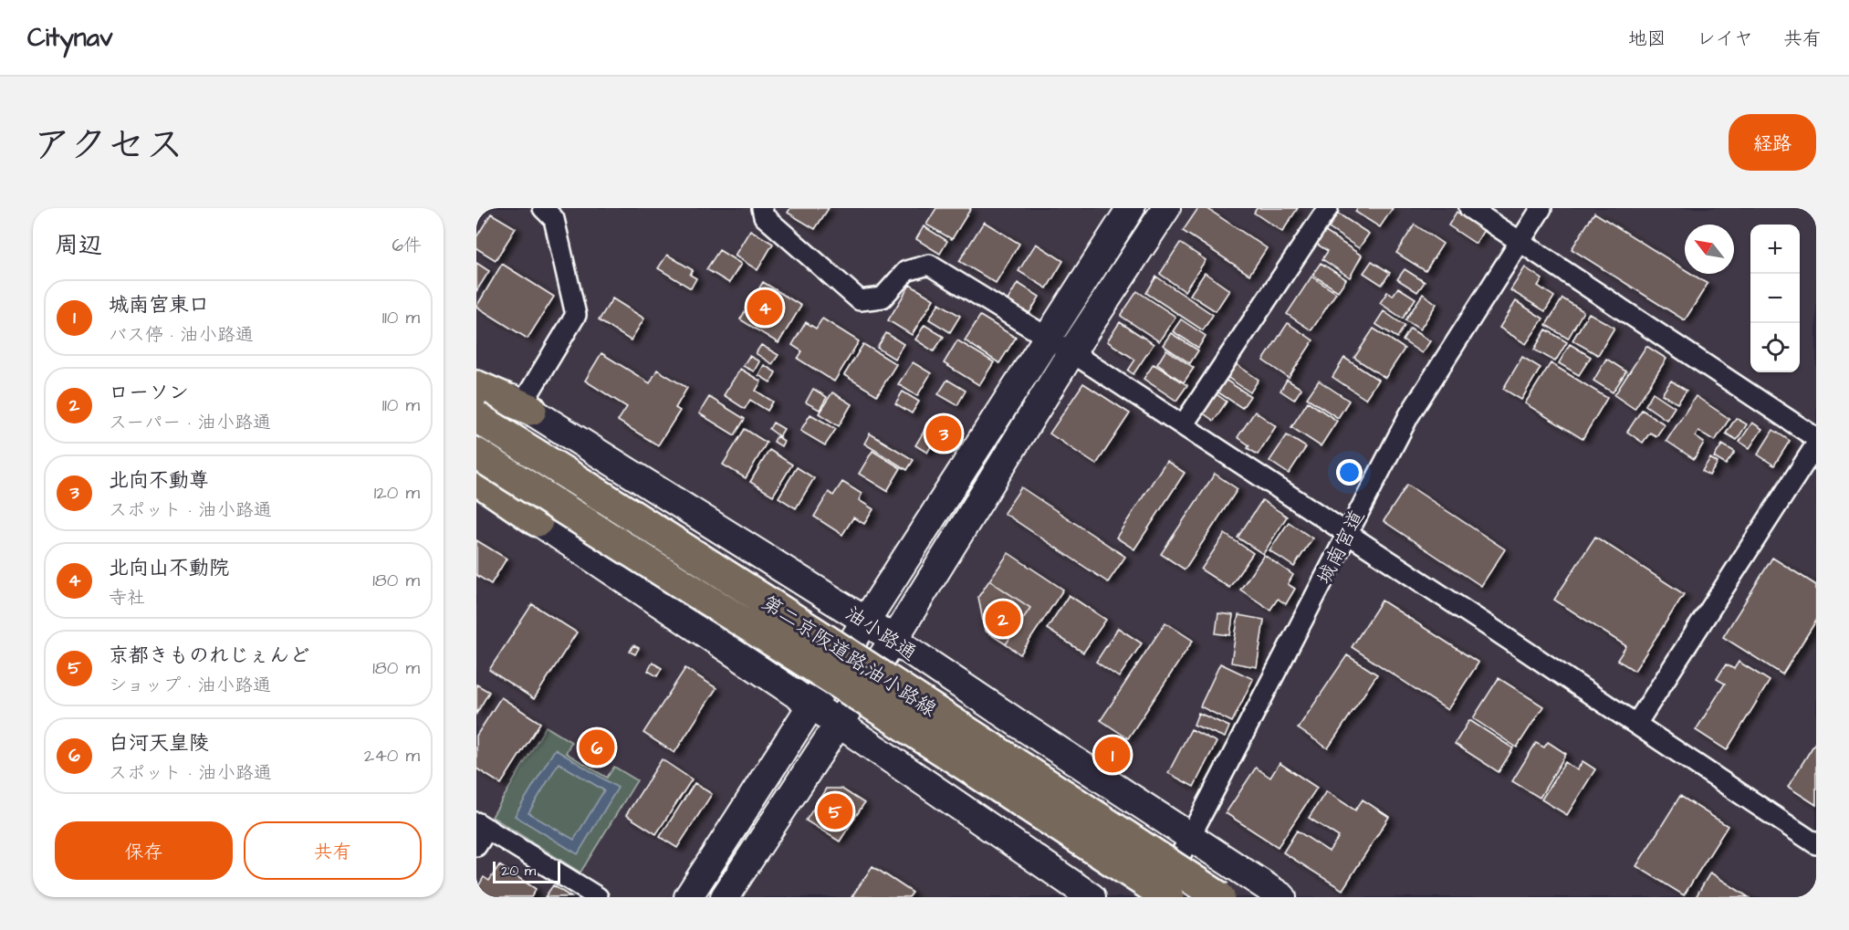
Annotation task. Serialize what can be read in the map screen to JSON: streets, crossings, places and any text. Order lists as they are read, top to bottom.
{
  "streets": {
    "highway": ["第二京阪道路;油小路線"],
    "street": ["城南宮道", "油小路通"]
  },
  "crossings": [
    ["城南宮道", "油小路通"]
  ],
  "scale_bar": "20 m",
  "north": "top left",
  "page": {
    "header": "Citynav",
    "nav": ["地図", "レイヤ", "共有"],
    "title": "アクセス",
    "buttons": [
      "経路",
      ["保存", "共有"]
    ],
    "heading": ["周辺", "6件"],
    "map_buttons": ["+", "−"],
    "list": [
      {
        "mark": "1",
        "name": "城南宮東口",
        "note": "バス停 · 油小路通",
        "value": "110 m"
      },
      {
        "mark": "2",
        "name": "ローソン",
        "note": "スーパー · 油小路通",
        "value": "110 m"
      },
      {
        "mark": "3",
        "name": "北向不動尊",
        "note": "スポット · 油小路通",
        "value": "120 m"
      },
      {
        "mark": "4",
        "name": "北向山不動院",
        "note": "寺社",
        "value": "180 m"
      },
      {
        "mark": "5",
        "name": "京都きものれじぇんど",
        "note": "ショップ · 油小路通",
        "value": "180 m"
      },
      {
        "mark": "6",
        "name": "白河天皇陵",
        "note": "スポット · 油小路通",
        "value": "240 m"
      }
    ],
    "pins": [
      "4",
      "3",
      "2",
      "6",
      "1",
      "5"
    ],
    "scale": "20 m"
  }
}
